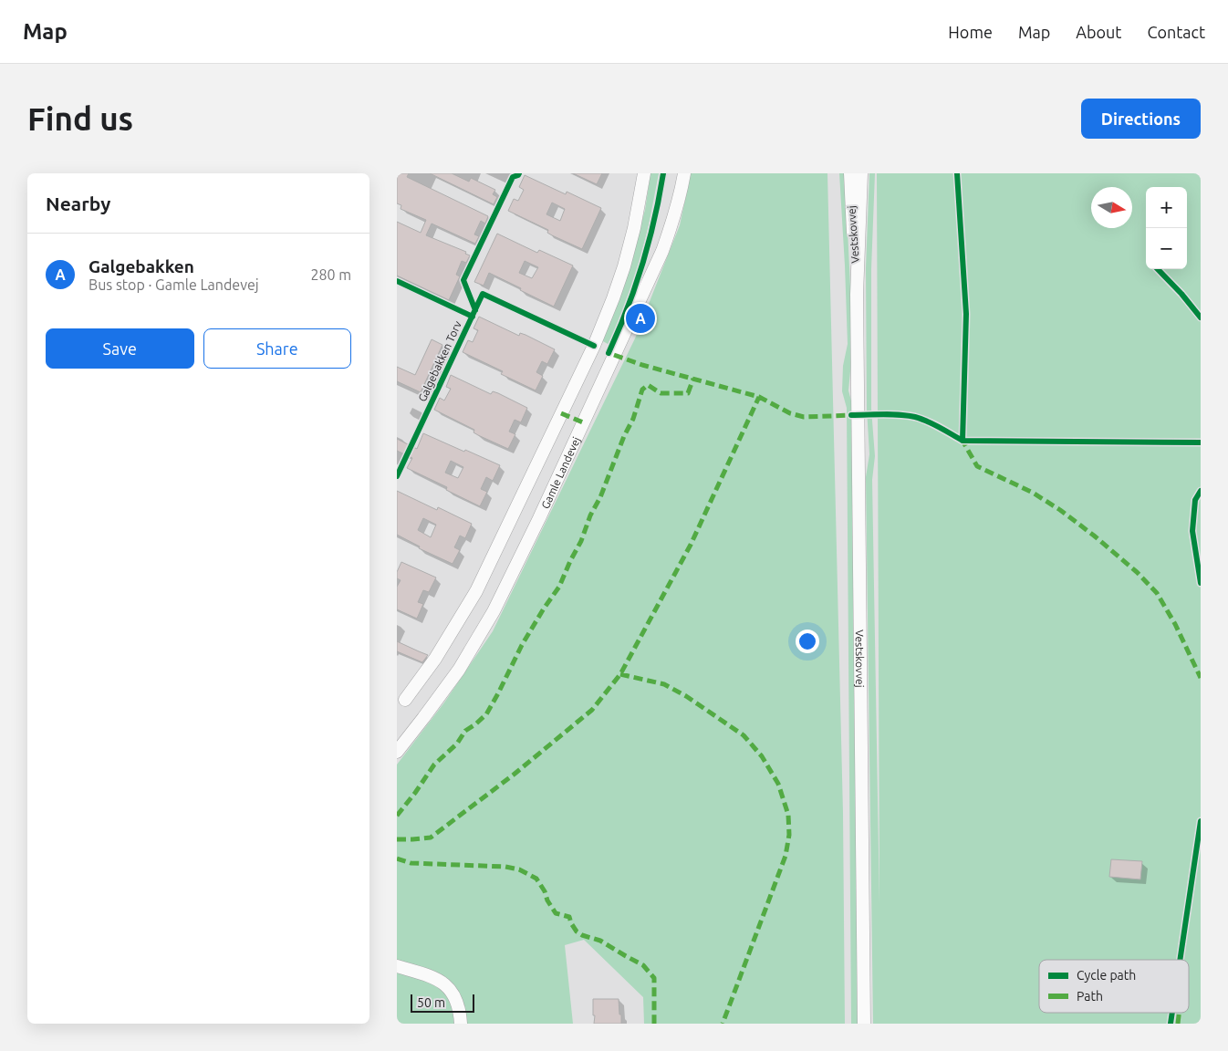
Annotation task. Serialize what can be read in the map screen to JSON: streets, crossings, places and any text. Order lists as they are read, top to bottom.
{
  "streets": {
    "street": ["Vestskovvej", "Gamle Landevej"],
    "cycle path": ["Galgebakken Torv"]
  },
  "legend": ["Cycle path", "Path"],
  "scale_bar": "50 m",
  "north": "right",
  "page": {
    "header": "Map",
    "nav": [
      "Home",
      "Map",
      "About",
      "Contact"
    ],
    "buttons": [
      "Directions",
      ["Save", "Share"]
    ],
    "title": "Find us",
    "heading": "Nearby",
    "map_buttons": ["+", "−"],
    "list": [
      {
        "mark": "A",
        "name": "Galgebakken",
        "note": "Bus stop · Gamle Landevej",
        "value": "280 m"
      }
    ],
    "pins": "A",
    "scale": "50 m"
  }
}
